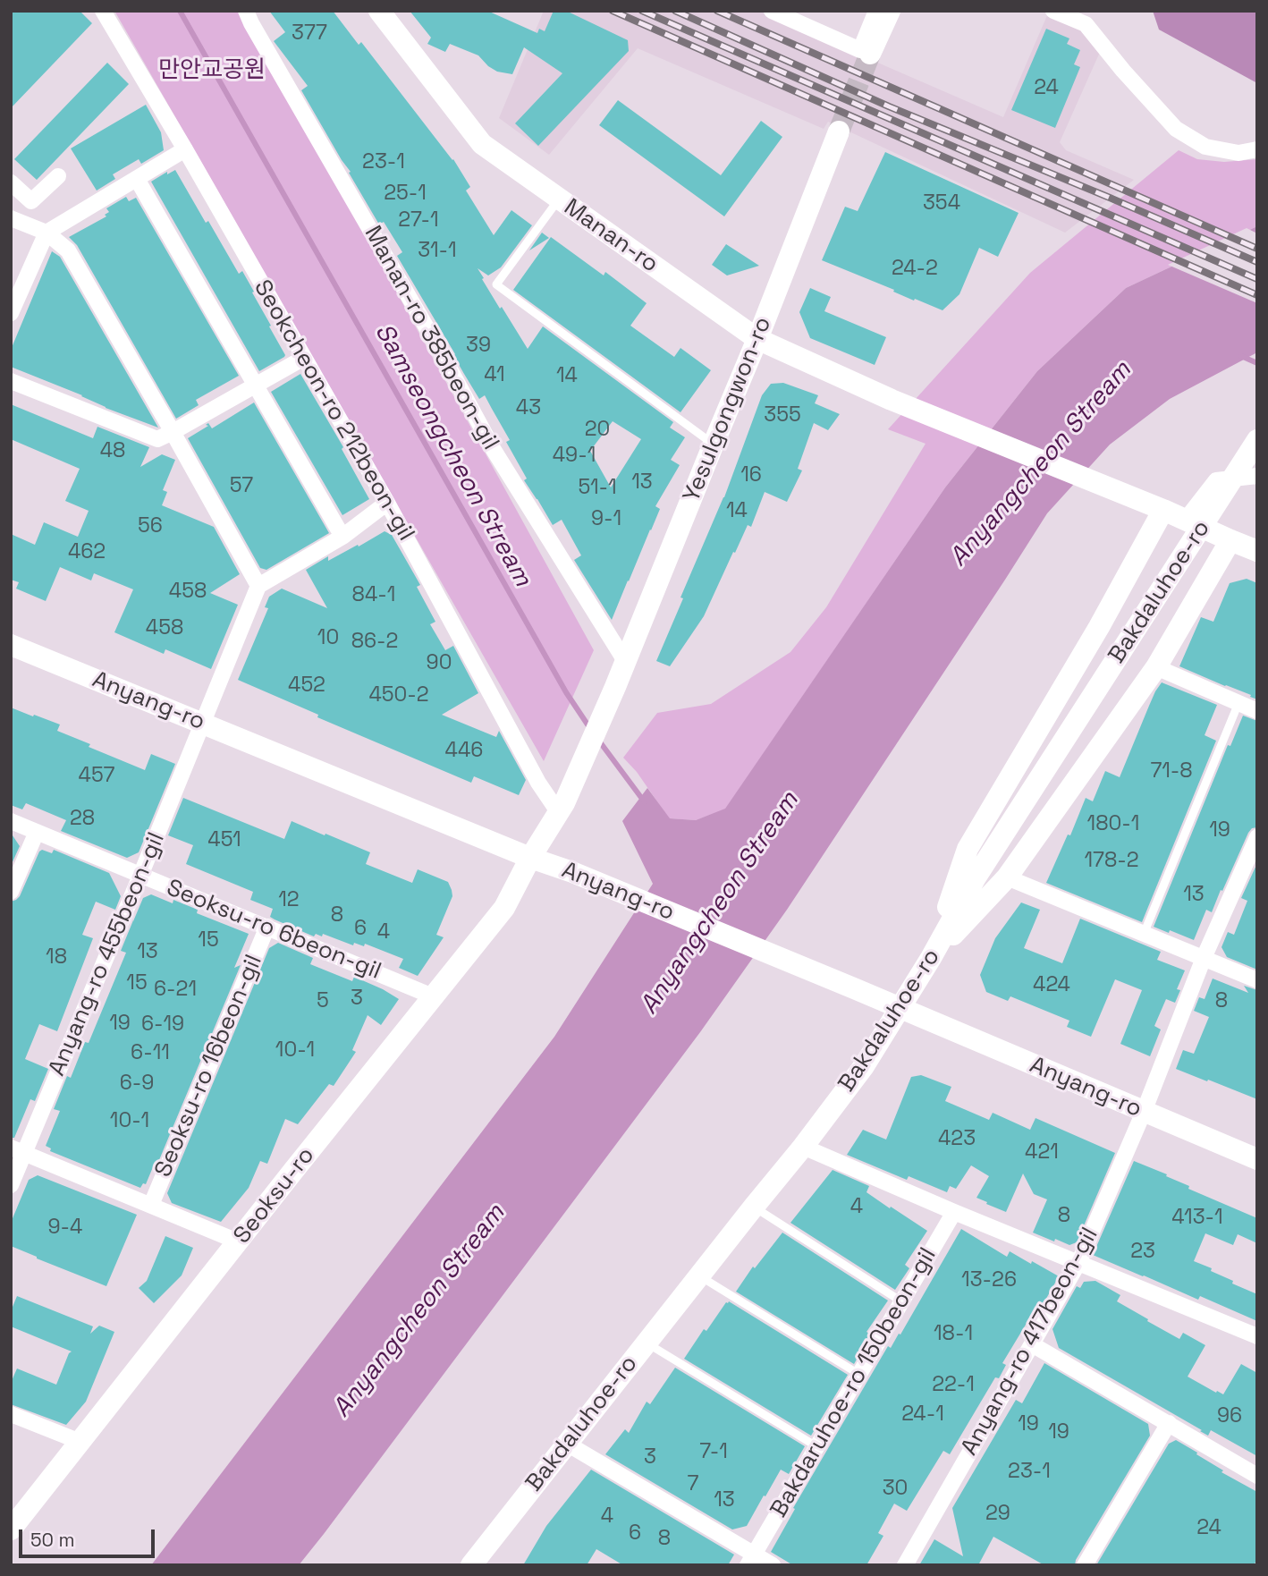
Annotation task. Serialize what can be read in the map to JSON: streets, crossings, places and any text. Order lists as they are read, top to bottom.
{
  "streets": {
    "street": [
      "Manan-ro",
      "Manan-ro 385beon-gil",
      "Yesulgongwon-ro",
      "Seokcheon-ro 212beon-gil",
      "Bakdaluhoe-ro",
      "Anyang-ro",
      "Seoksu-ro 6beon-gil",
      "Anyang-ro 455beon-gil",
      "Seoksu-ro 16beon-gil",
      "Seoksu-ro",
      "Anyang-ro 417beon-gil",
      "Bakdaruhoe-ro 150beon-gil"
    ]
  },
  "crossings": [
    ["Manan-ro", "Yesulgongwon-ro"],
    ["Manan-ro 385beon-gil", "Yesulgongwon-ro"],
    ["Yesulgongwon-ro", "Seokcheon-ro 212beon-gil"],
    ["Bakdaluhoe-ro", "Anyang-ro"],
    ["Anyang-ro", "Anyang-ro 455beon-gil"],
    ["Anyang-ro", "Seoksu-ro"],
    ["Anyang-ro", "Anyang-ro 417beon-gil"],
    ["Seoksu-ro 6beon-gil", "Anyang-ro 455beon-gil"],
    ["Seoksu-ro 6beon-gil", "Seoksu-ro 16beon-gil"],
    ["Seoksu-ro 6beon-gil", "Seoksu-ro"],
    ["Anyang-ro 455beon-gil", "Seoksu-ro 16beon-gil"],
    ["Seoksu-ro 16beon-gil", "Seoksu-ro"]
  ],
  "water": ["Samseongcheon Stream", "Anyangcheon Stream"],
  "parks": ["만안교공원"],
  "house_numbers": [
    "377",
    "24",
    "23-1",
    "25-1",
    "354",
    "27-1",
    "31-1",
    "24-2",
    "39",
    "41",
    "14",
    "43",
    "355",
    "20",
    "48",
    "49-1",
    "16",
    "13",
    "57",
    "51-1",
    "14",
    "9-1",
    "56",
    "462",
    "458",
    "84-1",
    "458",
    "10",
    "86-2",
    "90",
    "452",
    "450-2",
    "446",
    "71-8",
    "457",
    "28",
    "180-1",
    "19",
    "451",
    "178-2",
    "13",
    "12",
    "8",
    "6",
    "4",
    "15",
    "13",
    "18",
    "15",
    "424",
    "6-21",
    "3",
    "5",
    "8",
    "19",
    "6-19",
    "10-1",
    "6-11",
    "6-9",
    "10-1",
    "423",
    "421",
    "4",
    "8",
    "413-1",
    "9-4",
    "23",
    "13-26",
    "18-1",
    "22-1",
    "24-1",
    "96",
    "19",
    "19",
    "7-1",
    "3",
    "23-1",
    "7",
    "30",
    "13",
    "29",
    "4",
    "24",
    "6",
    "8"
  ],
  "scale_bar": "50 m"
}
